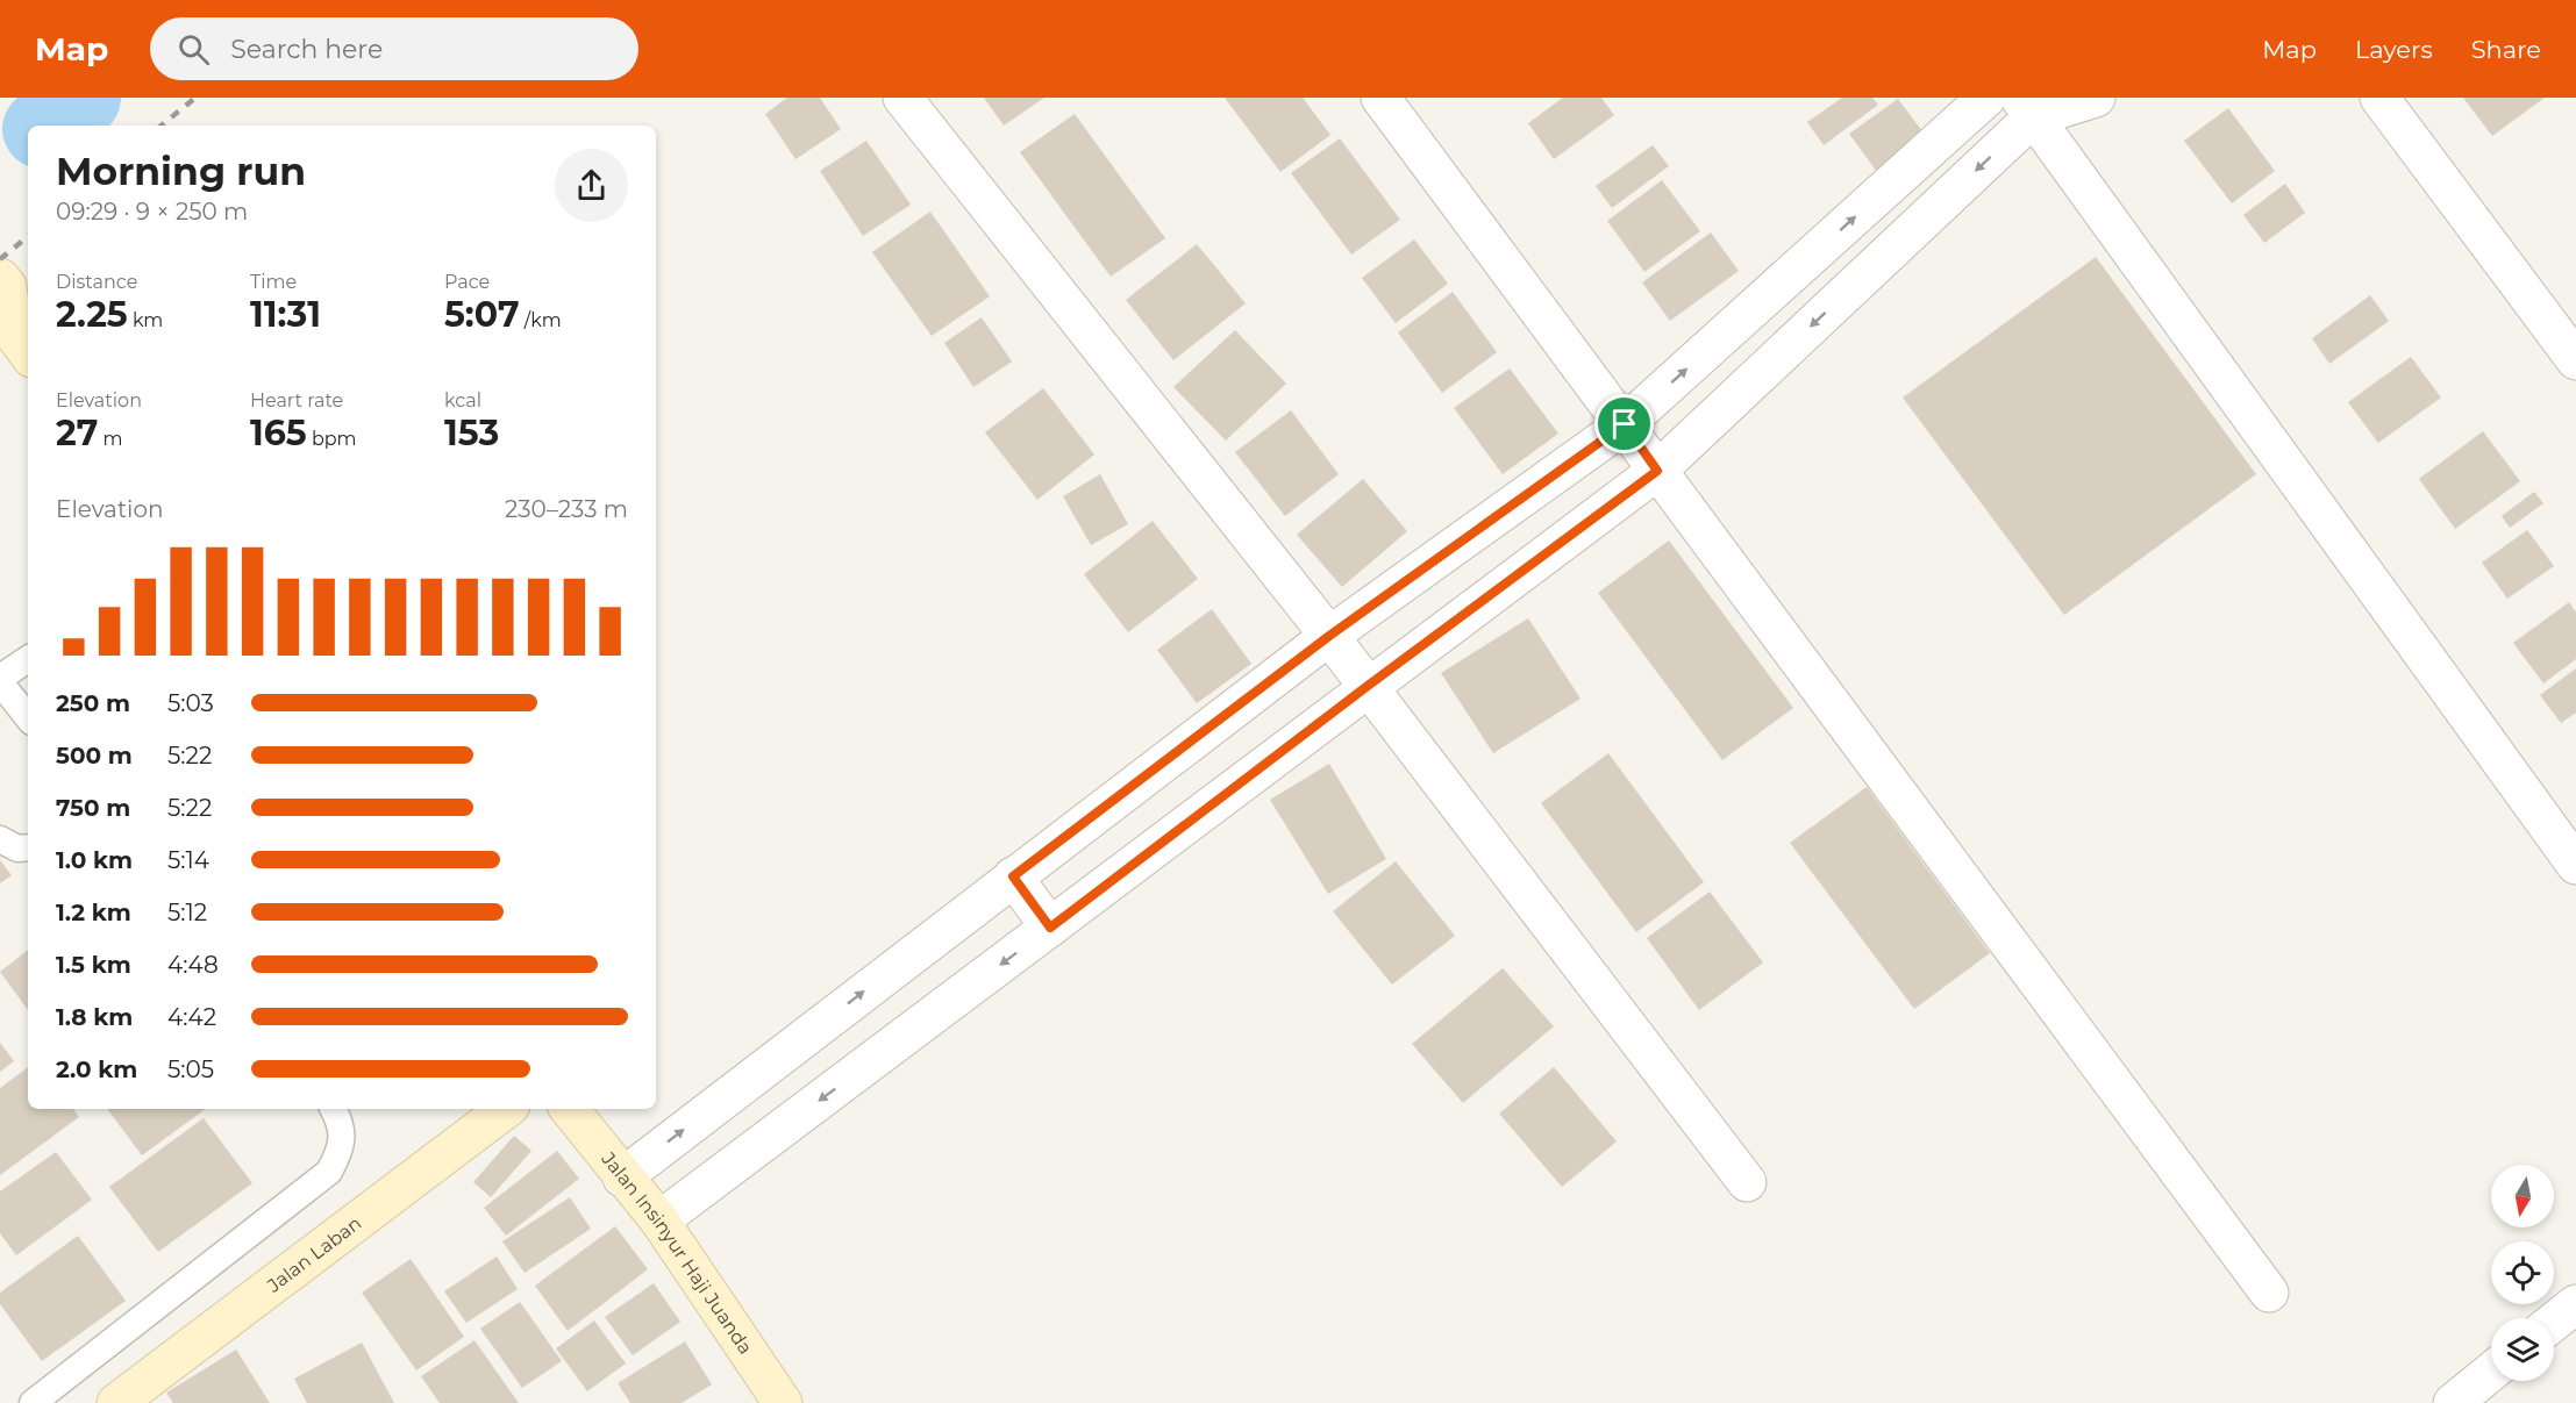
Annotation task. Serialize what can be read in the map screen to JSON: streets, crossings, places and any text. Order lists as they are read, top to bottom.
{
  "streets": {
    "street": ["Jalan Insinyur Haji Juanda", "Jalan Laban"]
  },
  "north": "bottom",
  "page": {
    "header": "Map",
    "search": "Search here",
    "nav": ["Map", "Layers", "Share"],
    "heading": ["Morning run", "09:29 · 9 × 250 m"],
    "stats": [
      ["Distance", "2.25 km"],
      ["Time", "11:31"],
      ["Pace", "5:07 /km"],
      ["Elevation", "27 m"],
      ["Heart rate", "165 bpm"],
      ["kcal", "153"]
    ],
    "chart": ["Elevation", "230–233 m"],
    "list": [
      {
        "name": "250 m",
        "note": "5:03"
      },
      {
        "name": "500 m",
        "note": "5:22"
      },
      {
        "name": "750 m",
        "note": "5:22"
      },
      {
        "name": "1.0 km",
        "note": "5:14"
      },
      {
        "name": "1.2 km",
        "note": "5:12"
      },
      {
        "name": "1.5 km",
        "note": "4:48"
      },
      {
        "name": "1.8 km",
        "note": "4:42"
      },
      {
        "name": "2.0 km",
        "note": "5:05"
      }
    ]
  }
}
